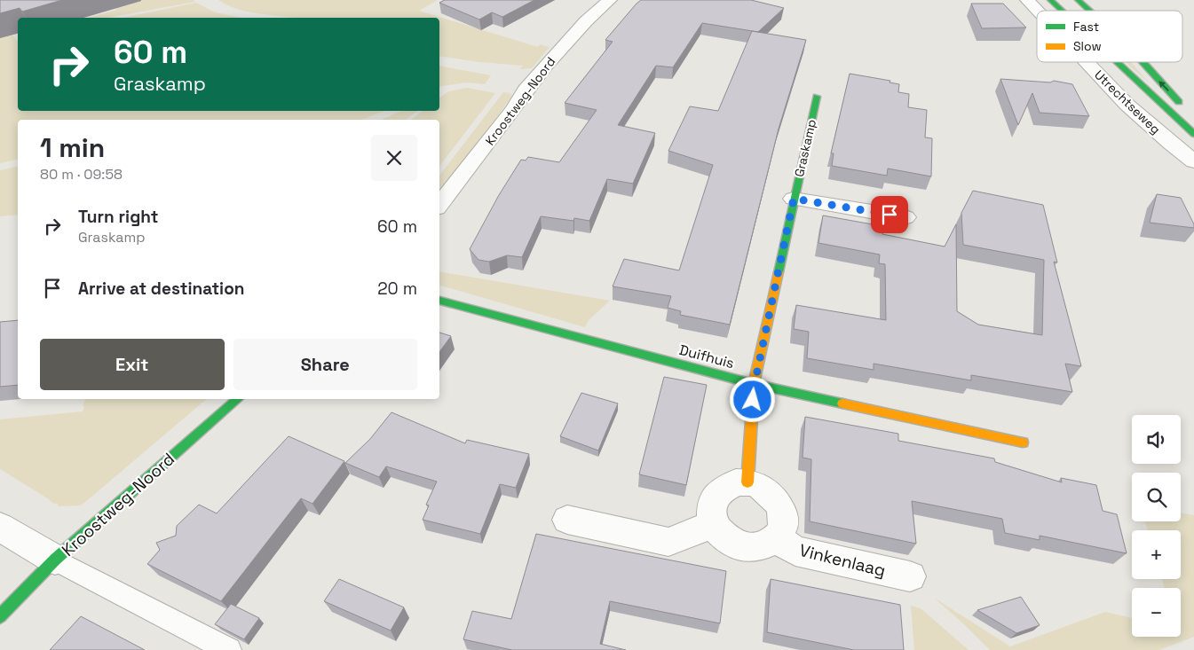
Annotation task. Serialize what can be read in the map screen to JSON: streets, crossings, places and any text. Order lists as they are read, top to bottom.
{
  "streets": {
    "street": [
      "Kroostweg-Noord",
      "Utrechtseweg",
      "Graskamp",
      "Duifhuis",
      "Vinkenlaag"
    ]
  },
  "crossings": [
    ["Graskamp", "Duifhuis"]
  ],
  "legend": ["Fast", "Slow"],
  "page": {
    "turn": ["60 m", "Graskamp"],
    "heading": ["1 min", "80 m · 09:58"],
    "list": [
      {
        "name": "Turn right",
        "note": "Graskamp",
        "value": "60 m"
      },
      {
        "name": "Arrive at destination",
        "value": "20 m"
      }
    ],
    "buttons": ["Exit", "Share"],
    "map_buttons": ["+", "−"]
  }
}
